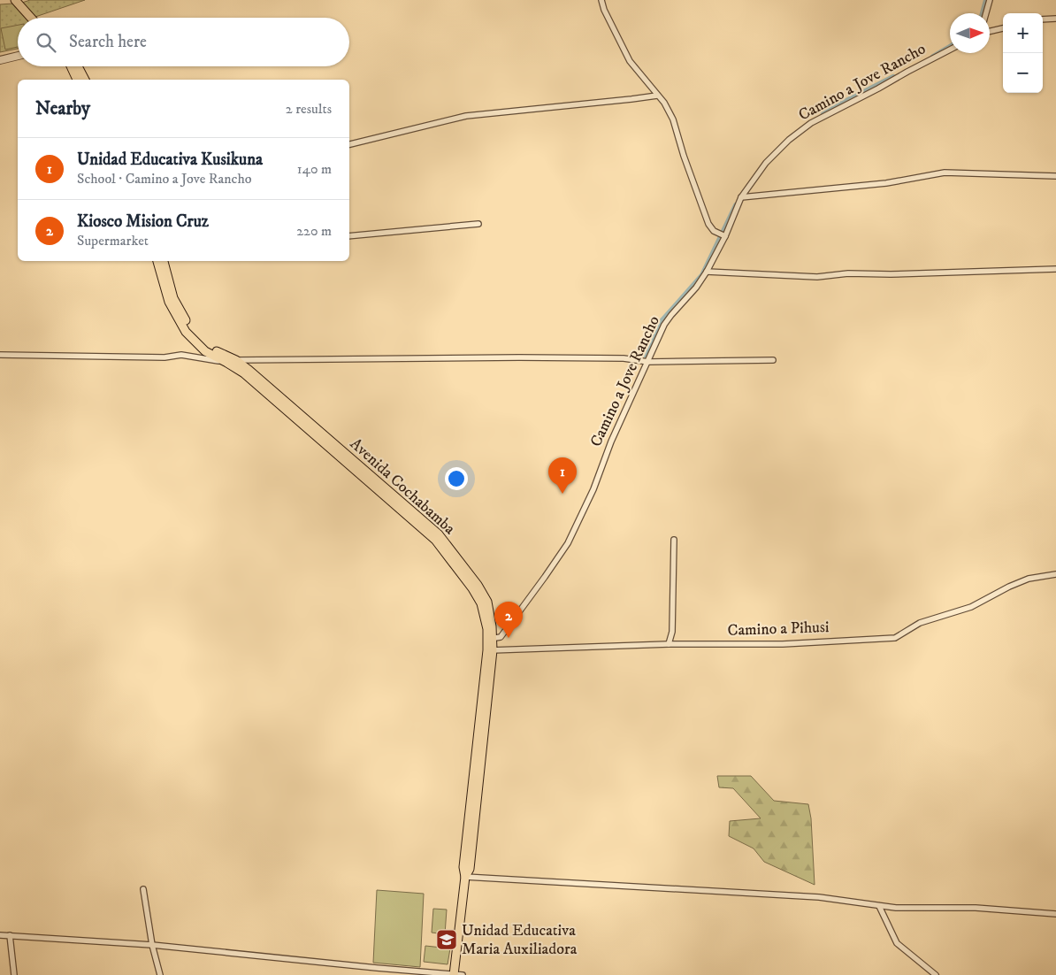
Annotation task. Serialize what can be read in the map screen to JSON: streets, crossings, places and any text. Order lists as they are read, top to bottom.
{
  "streets": {
    "main road": ["Avenida Cochabamba"],
    "street": ["Camino a Jove Rancho", "Camino a Pihusi"]
  },
  "crossings": [
    ["Camino a Jove Rancho", "Avenida Cochabamba"],
    ["Avenida Cochabamba", "Camino a Pihusi"]
  ],
  "places": {
    "school or university": ["Unidad Educativa Maria Auxiliadora"]
  },
  "north": "right",
  "page": {
    "map_buttons": ["+", "−"],
    "search": "Search here",
    "heading": ["Nearby", "2 results"],
    "list": [
      {
        "mark": "1",
        "name": "Unidad Educativa Kusikuna",
        "note": "School · Camino a Jove Rancho",
        "value": "140 m"
      },
      {
        "mark": "2",
        "name": "Kiosco Mision Cruz",
        "note": "Supermarket",
        "value": "220 m"
      }
    ],
    "pins": ["1", "2"]
  }
}
